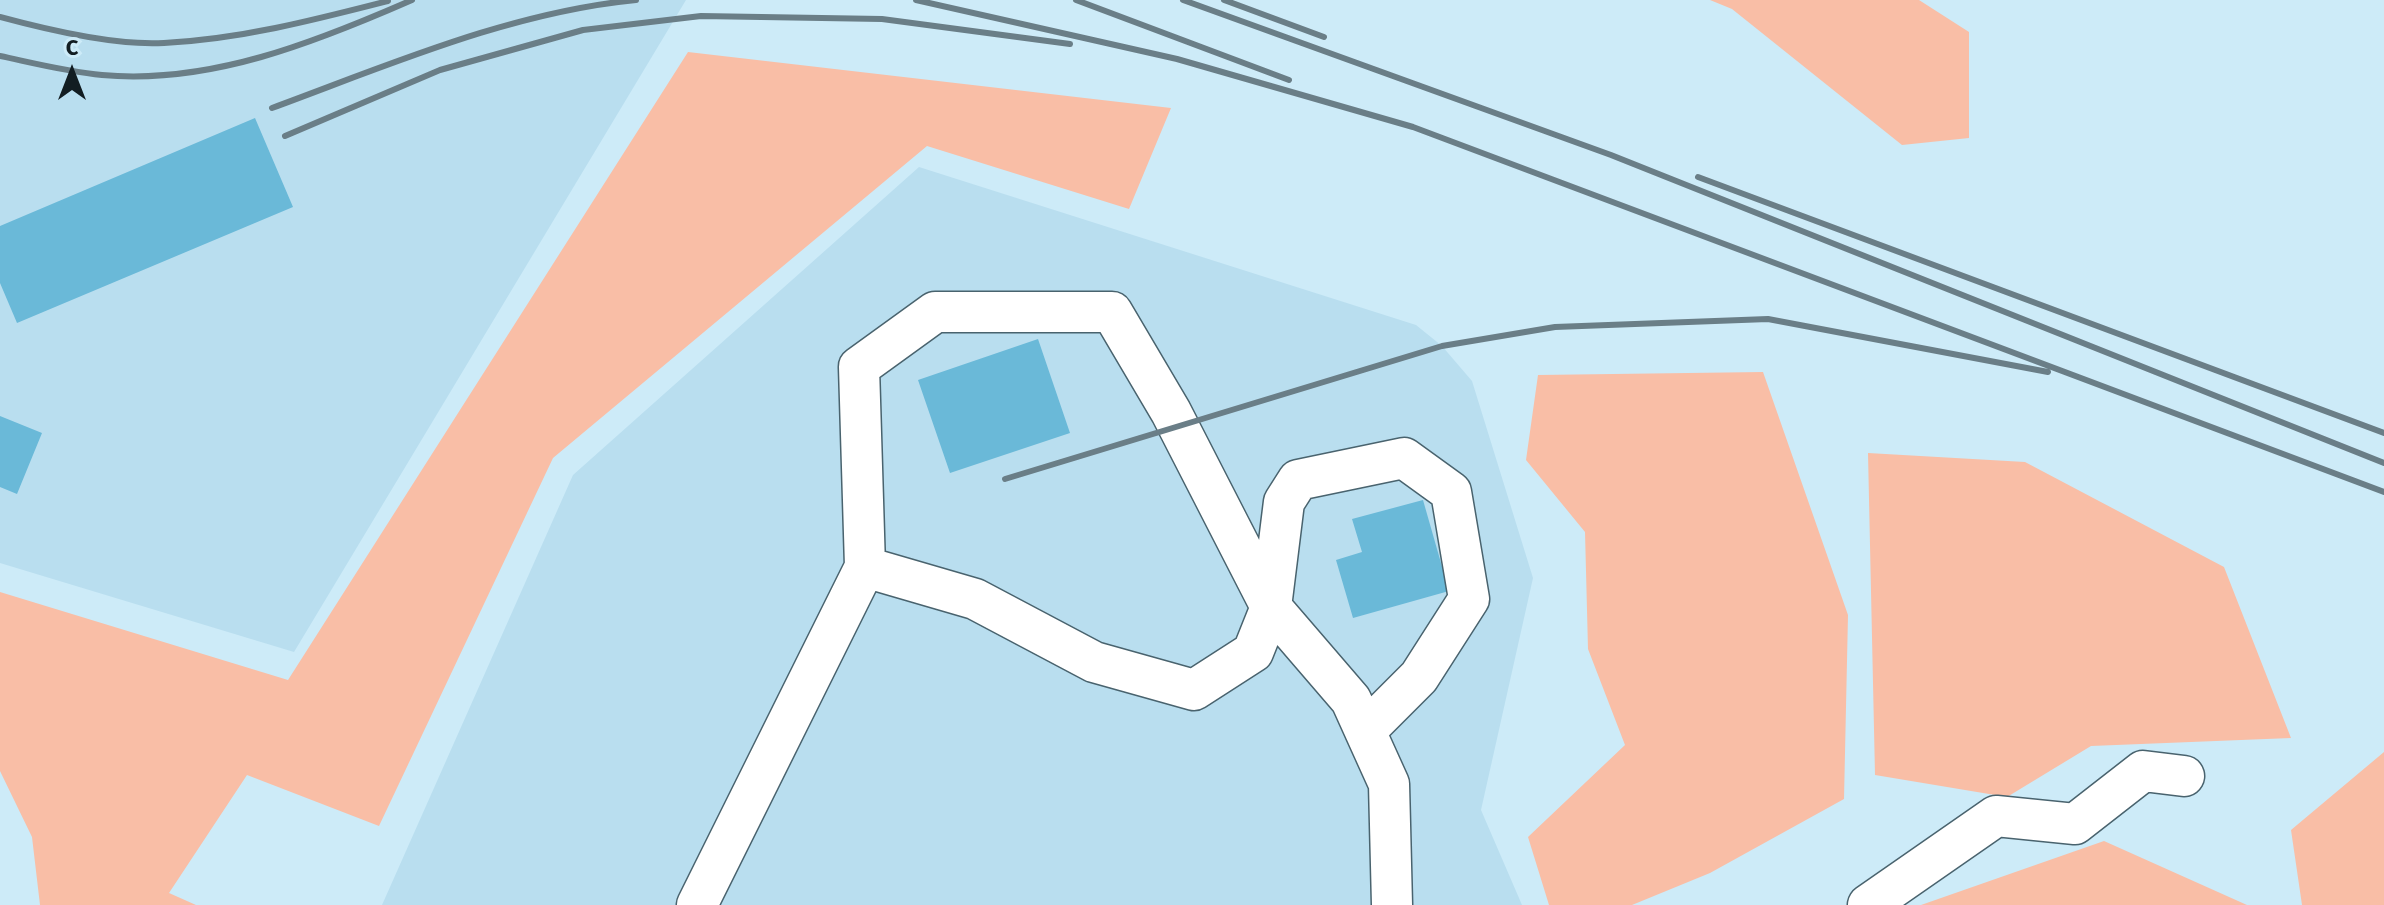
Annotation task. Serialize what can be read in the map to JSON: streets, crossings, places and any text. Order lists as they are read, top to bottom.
{
  "north": "top"
}
